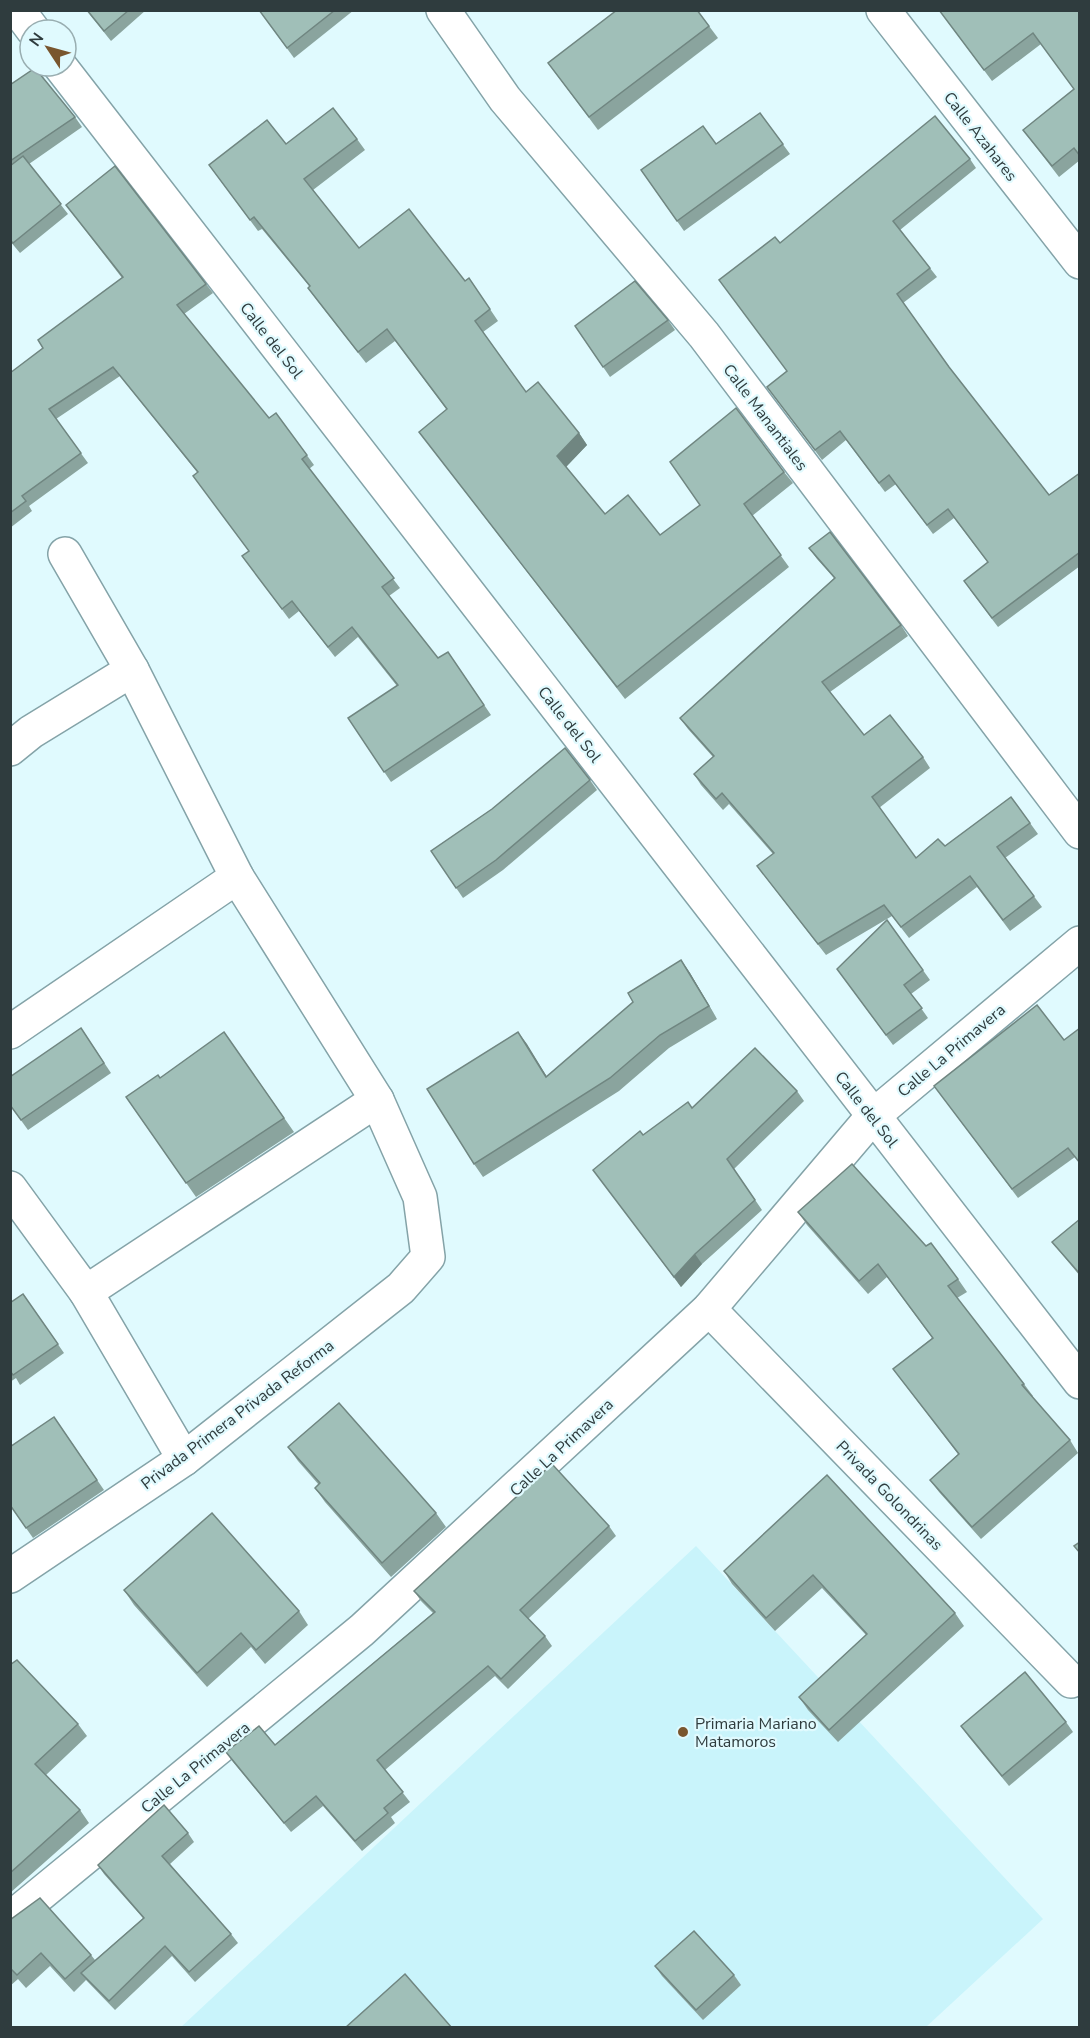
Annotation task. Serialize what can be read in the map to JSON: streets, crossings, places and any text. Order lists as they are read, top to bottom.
{
  "streets": {
    "street": [
      "Calle Azahares",
      "Calle del Sol",
      "Calle Manantiales",
      "Calle La Primavera",
      "Privada Primera Privada Reforma",
      "Privada Golondrinas"
    ]
  },
  "crossings": [
    ["Calle del Sol", "Calle La Primavera"],
    ["Calle La Primavera", "Privada Golondrinas"]
  ],
  "places": ["Primaria Mariano Matamoros"],
  "north": "top left"
}
